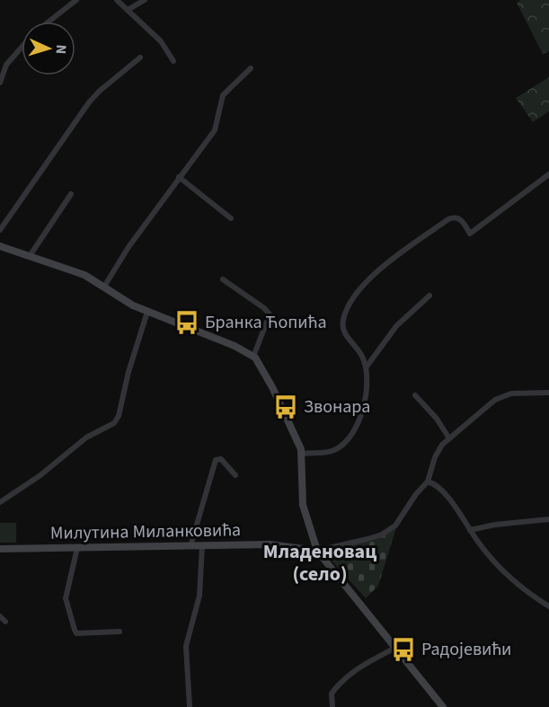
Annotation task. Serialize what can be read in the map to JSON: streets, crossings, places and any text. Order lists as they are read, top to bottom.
{
  "streets": {
    "main road": ["Милутина Миланковића"]
  },
  "districts": ["Младеновац (село)"],
  "places": {
    "bus stop": ["Бранка Ћопића", "Звонара", "Радојевићи"]
  },
  "north": "right"
}
